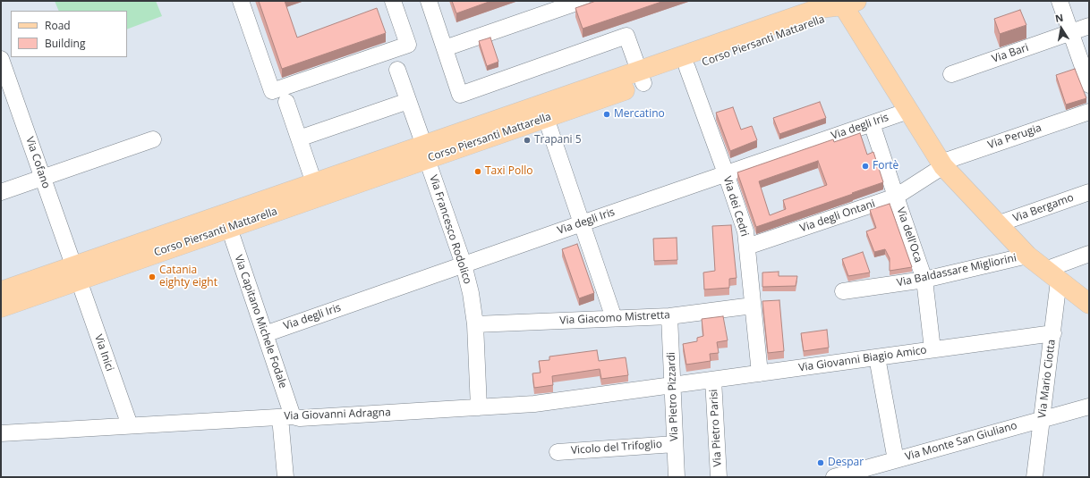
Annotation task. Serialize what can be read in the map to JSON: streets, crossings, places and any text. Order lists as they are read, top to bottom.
{
  "streets": {
    "main road": ["Corso Piersanti Mattarella"],
    "street": [
      "Via Bari",
      "Via degli Iris",
      "Via Perugia",
      "Via Cofano",
      "Via dei Cedri",
      "Via Bergamo",
      "Via degli Ontani",
      "Via Francesco Rodolico",
      "Via dell'Oca",
      "Via Baldassare Migliorini",
      "Via Giacomo Mistretta",
      "Via Capitano Michele Fodale",
      "Via Inici",
      "Via Giovanni Biagio Amico",
      "Via Mario Ciotta",
      "Via Pietro Pizzardi",
      "Via Giovanni Adragna",
      "Via Pietro Parisi",
      "Via Monte San Giuliano",
      "Vicolo del Trifoglio"
    ]
  },
  "crossings": [
    ["Corso Piersanti Mattarella", "Via Cofano"],
    ["Corso Piersanti Mattarella", "Via dei Cedri"],
    ["Corso Piersanti Mattarella", "Via Francesco Rodolico"],
    ["Corso Piersanti Mattarella", "Via Capitano Michele Fodale"],
    ["Corso Piersanti Mattarella", "Via Inici"],
    ["Via degli Iris", "Via dei Cedri"],
    ["Via degli Iris", "Via Francesco Rodolico"],
    ["Via degli Iris", "Via dell'Oca"],
    ["Via degli Iris", "Via Capitano Michele Fodale"],
    ["Via Perugia", "Via degli Ontani"],
    ["Via Cofano", "Via Inici"],
    ["Via dei Cedri", "Via degli Ontani"],
    ["Via dei Cedri", "Via Giacomo Mistretta"],
    ["Via dei Cedri", "Via Giovanni Biagio Amico"],
    ["Via degli Ontani", "Via dell'Oca"],
    ["Via Francesco Rodolico", "Via Giacomo Mistretta"],
    ["Via Francesco Rodolico", "Via Giovanni Adragna"],
    ["Via dell'Oca", "Via Baldassare Migliorini"],
    ["Via dell'Oca", "Via Giovanni Biagio Amico"],
    ["Via Giacomo Mistretta", "Via Pietro Pizzardi"],
    ["Via Capitano Michele Fodale", "Via Giovanni Adragna"],
    ["Via Inici", "Via Giovanni Adragna"],
    ["Via Giovanni Biagio Amico", "Via Mario Ciotta"],
    ["Via Giovanni Biagio Amico", "Via Pietro Pizzardi"],
    ["Via Giovanni Biagio Amico", "Via Giovanni Adragna"],
    ["Via Giovanni Biagio Amico", "Via Pietro Parisi"],
    ["Via Mario Ciotta", "Via Monte San Giuliano"],
    ["Via Pietro Pizzardi", "Via Giovanni Adragna"],
    ["Via Pietro Pizzardi", "Vicolo del Trifoglio"]
  ],
  "places": [
    "Mercatino",
    "Trapani 5",
    "Fortè",
    "Taxi Pollo",
    "Catania eighty eight",
    "Despar"
  ],
  "legend": ["Road", "Building"],
  "north": "top"
}
